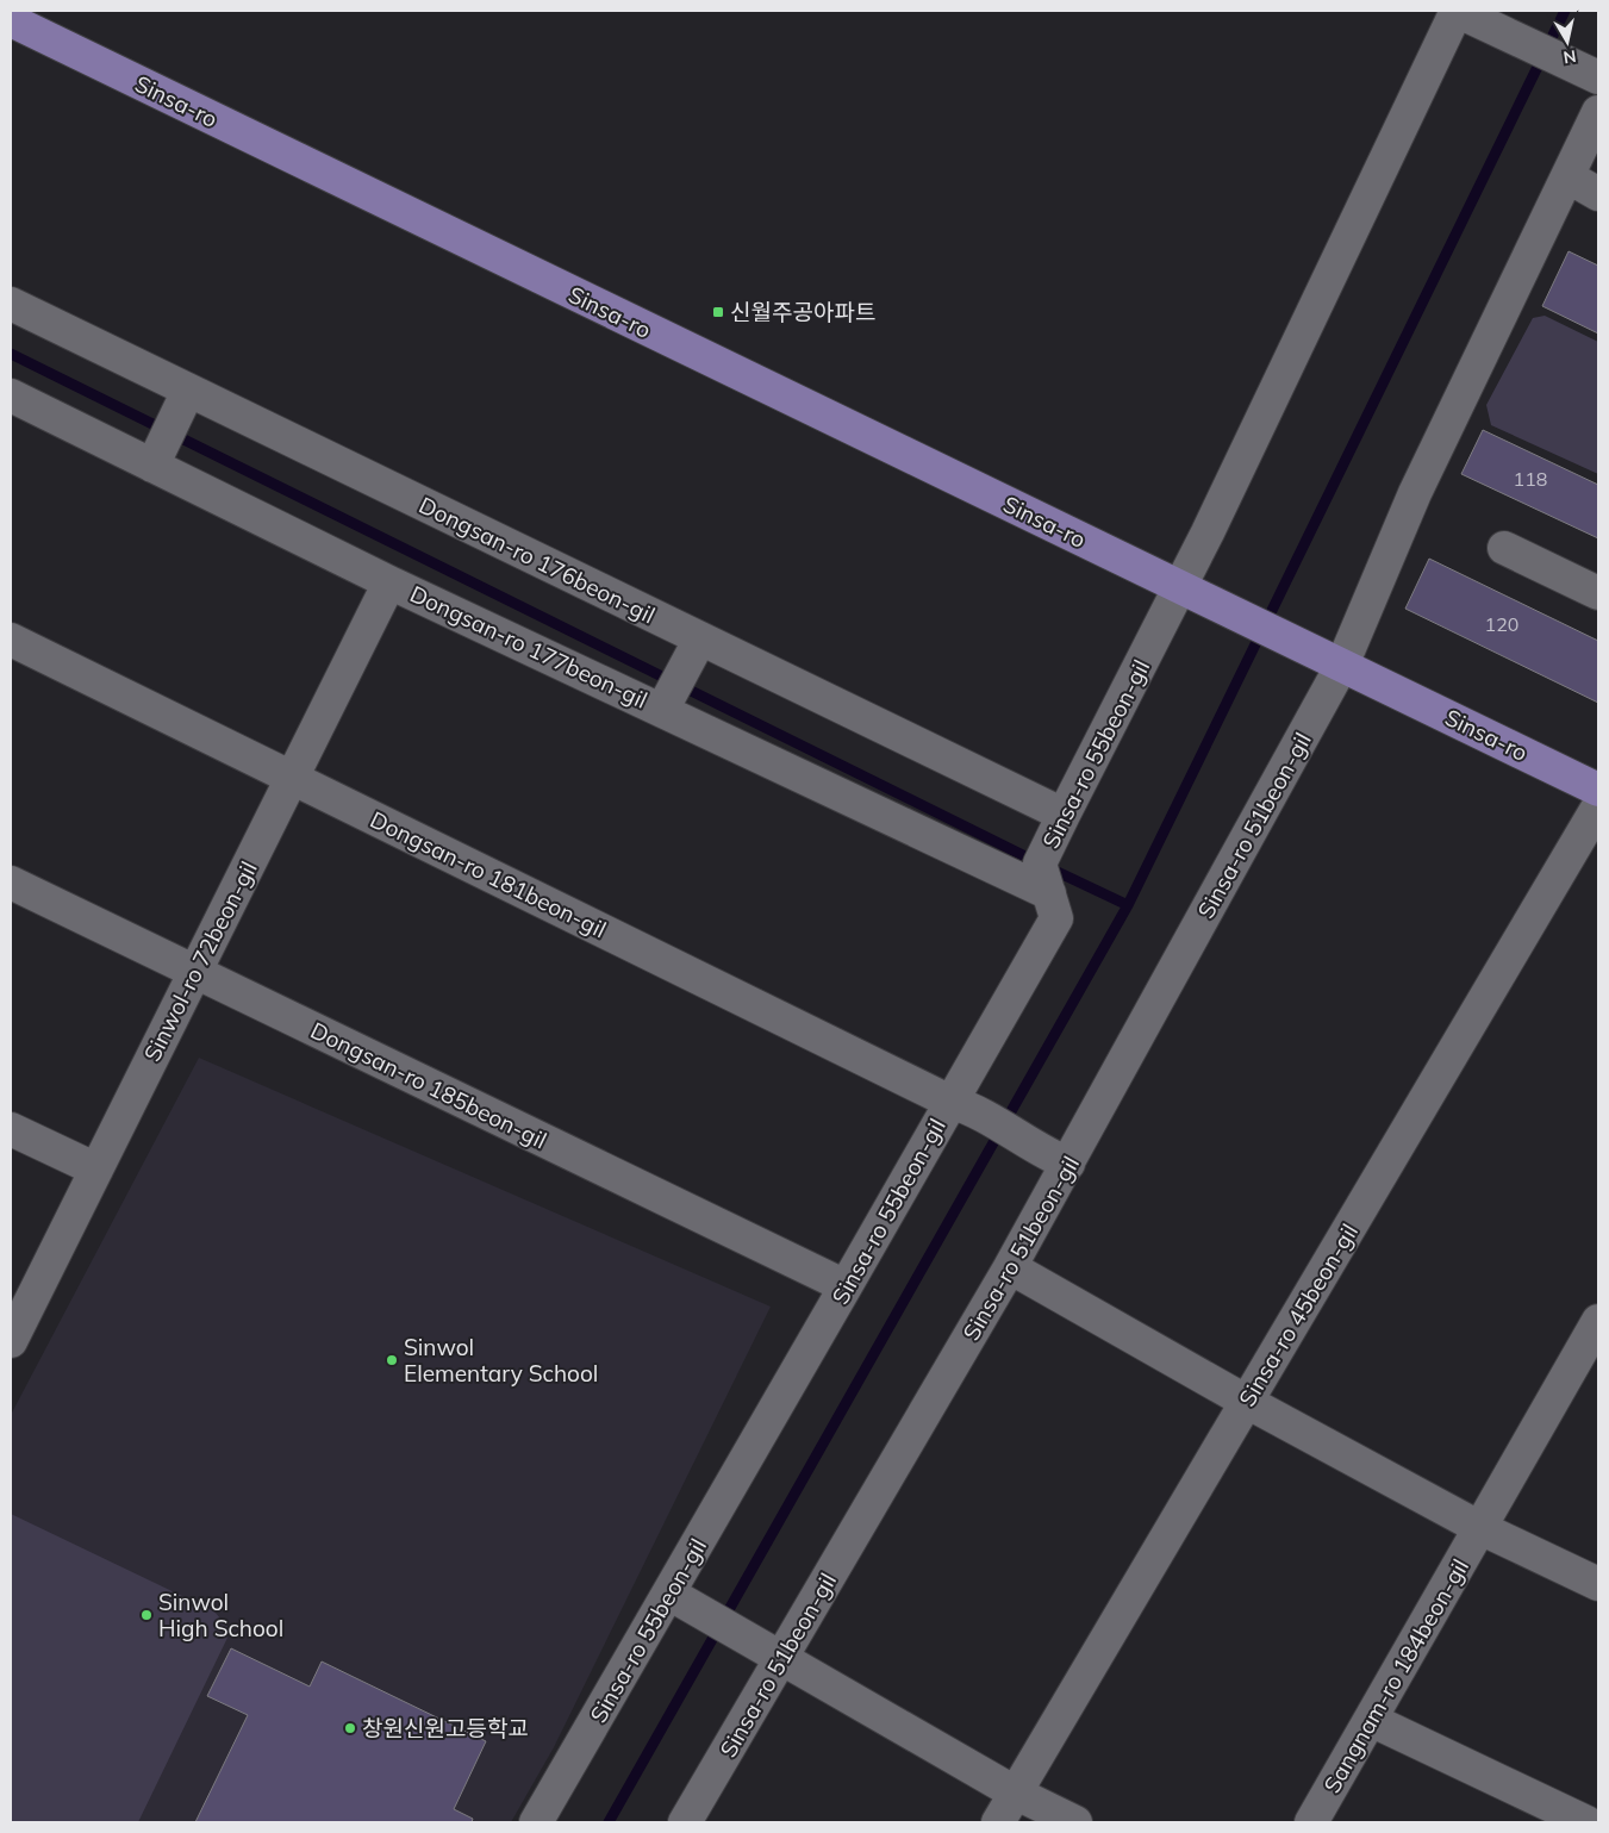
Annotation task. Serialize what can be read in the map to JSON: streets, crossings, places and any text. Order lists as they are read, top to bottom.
{
  "streets": {
    "main road": ["Sinsa-ro"],
    "street": [
      "Dongsan-ro 176beon-gil",
      "Dongsan-ro 177beon-gil",
      "Sinsa-ro 55beon-gil",
      "Sinsa-ro 51beon-gil",
      "Dongsan-ro 181beon-gil",
      "Sinwol-ro 72beon-gil",
      "Dongsan-ro 185beon-gil",
      "Sinsa-ro 45beon-gil",
      "Sangnam-ro 184beon-gil"
    ]
  },
  "crossings": [
    ["Sinsa-ro", "Sinsa-ro 55beon-gil"],
    ["Sinsa-ro", "Sinsa-ro 51beon-gil"],
    ["Dongsan-ro 176beon-gil", "Sinsa-ro 55beon-gil"],
    ["Dongsan-ro 177beon-gil", "Sinsa-ro 55beon-gil"],
    ["Dongsan-ro 177beon-gil", "Sinwol-ro 72beon-gil"],
    ["Sinsa-ro 55beon-gil", "Dongsan-ro 181beon-gil"],
    ["Sinsa-ro 55beon-gil", "Dongsan-ro 185beon-gil"],
    ["Sinsa-ro 51beon-gil", "Dongsan-ro 181beon-gil"],
    ["Dongsan-ro 181beon-gil", "Sinwol-ro 72beon-gil"],
    ["Sinwol-ro 72beon-gil", "Dongsan-ro 185beon-gil"]
  ],
  "places": {
    "transit": ["신월주공아파트"],
    "other": ["Sinwol Elementary School", "Sinwol High School", "창원신원고등학교"]
  },
  "house_numbers": ["118", "120"],
  "north": "bottom"
}
